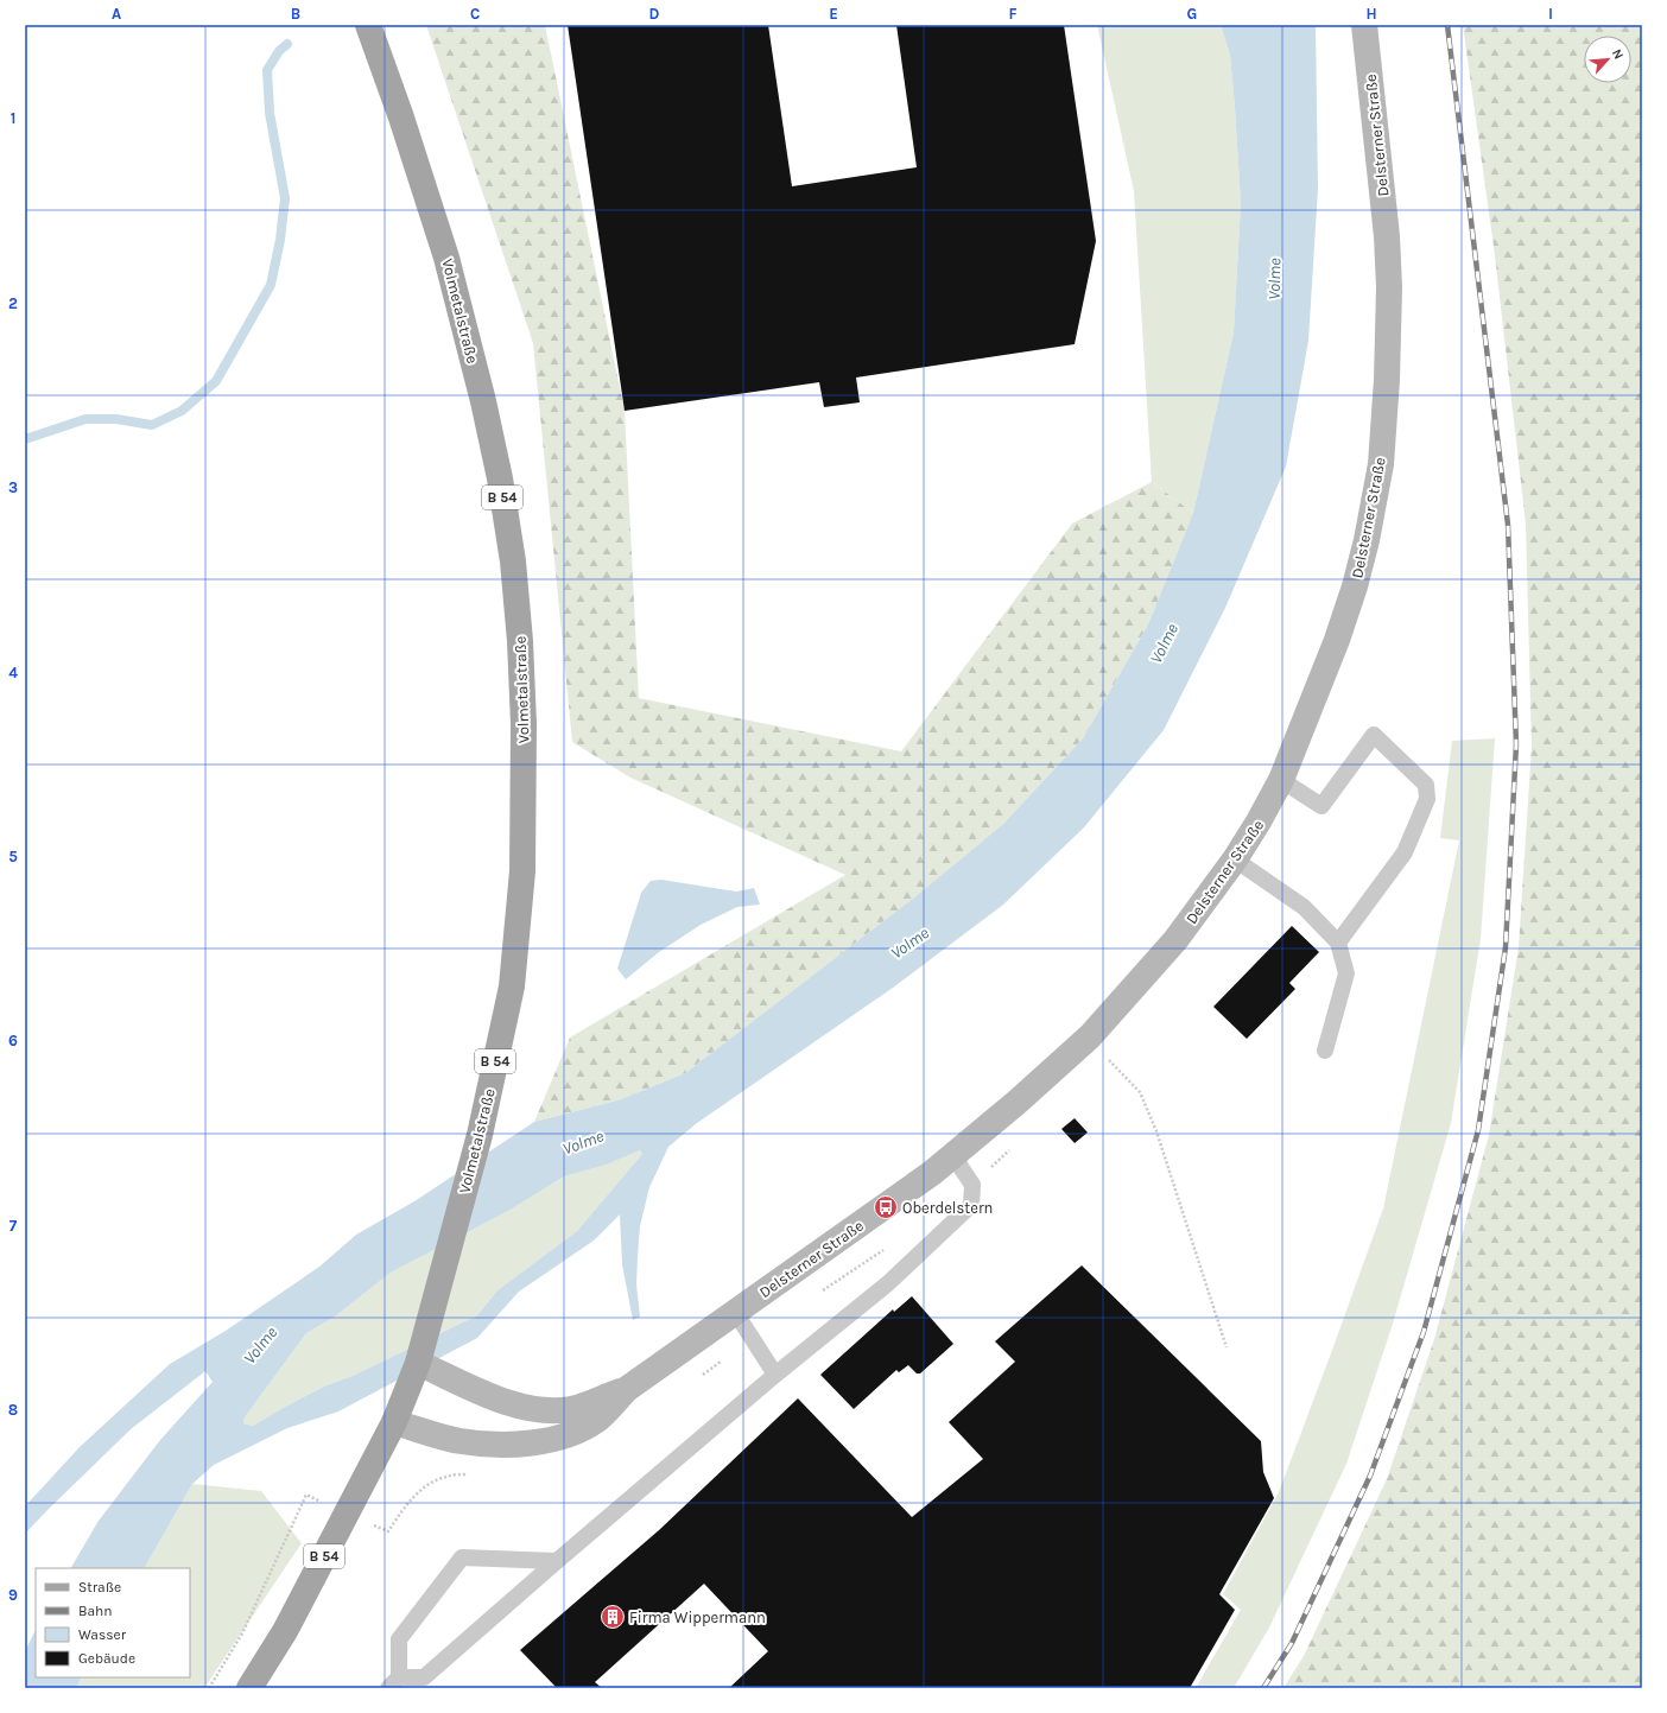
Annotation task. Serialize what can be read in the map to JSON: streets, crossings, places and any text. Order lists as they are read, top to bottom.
{
  "streets": {
    "main road": ["Volmetalstraße", "B 54"],
    "street": ["Delsterner Straße"]
  },
  "crossings": [
    ["Delsterner Straße", "Volmetalstraße"],
    ["Delsterner Straße", "B 54"],
    ["Volmetalstraße", "B 54"]
  ],
  "water": ["Volme"],
  "places": {
    "bus stop": ["Oberdelstern"],
    "building": ["Firma Wippermann"]
  },
  "legend": [
    "Straße",
    "Bahn",
    "Wasser",
    "Gebäude"
  ],
  "north": "top right",
  "grid": {
    "columns": [
      "A",
      "B",
      "C",
      "D",
      "E",
      "F",
      "G",
      "H",
      "I"
    ],
    "rows": [
      "1",
      "2",
      "3",
      "4",
      "5",
      "6",
      "7",
      "8",
      "9"
    ]
  }
}
